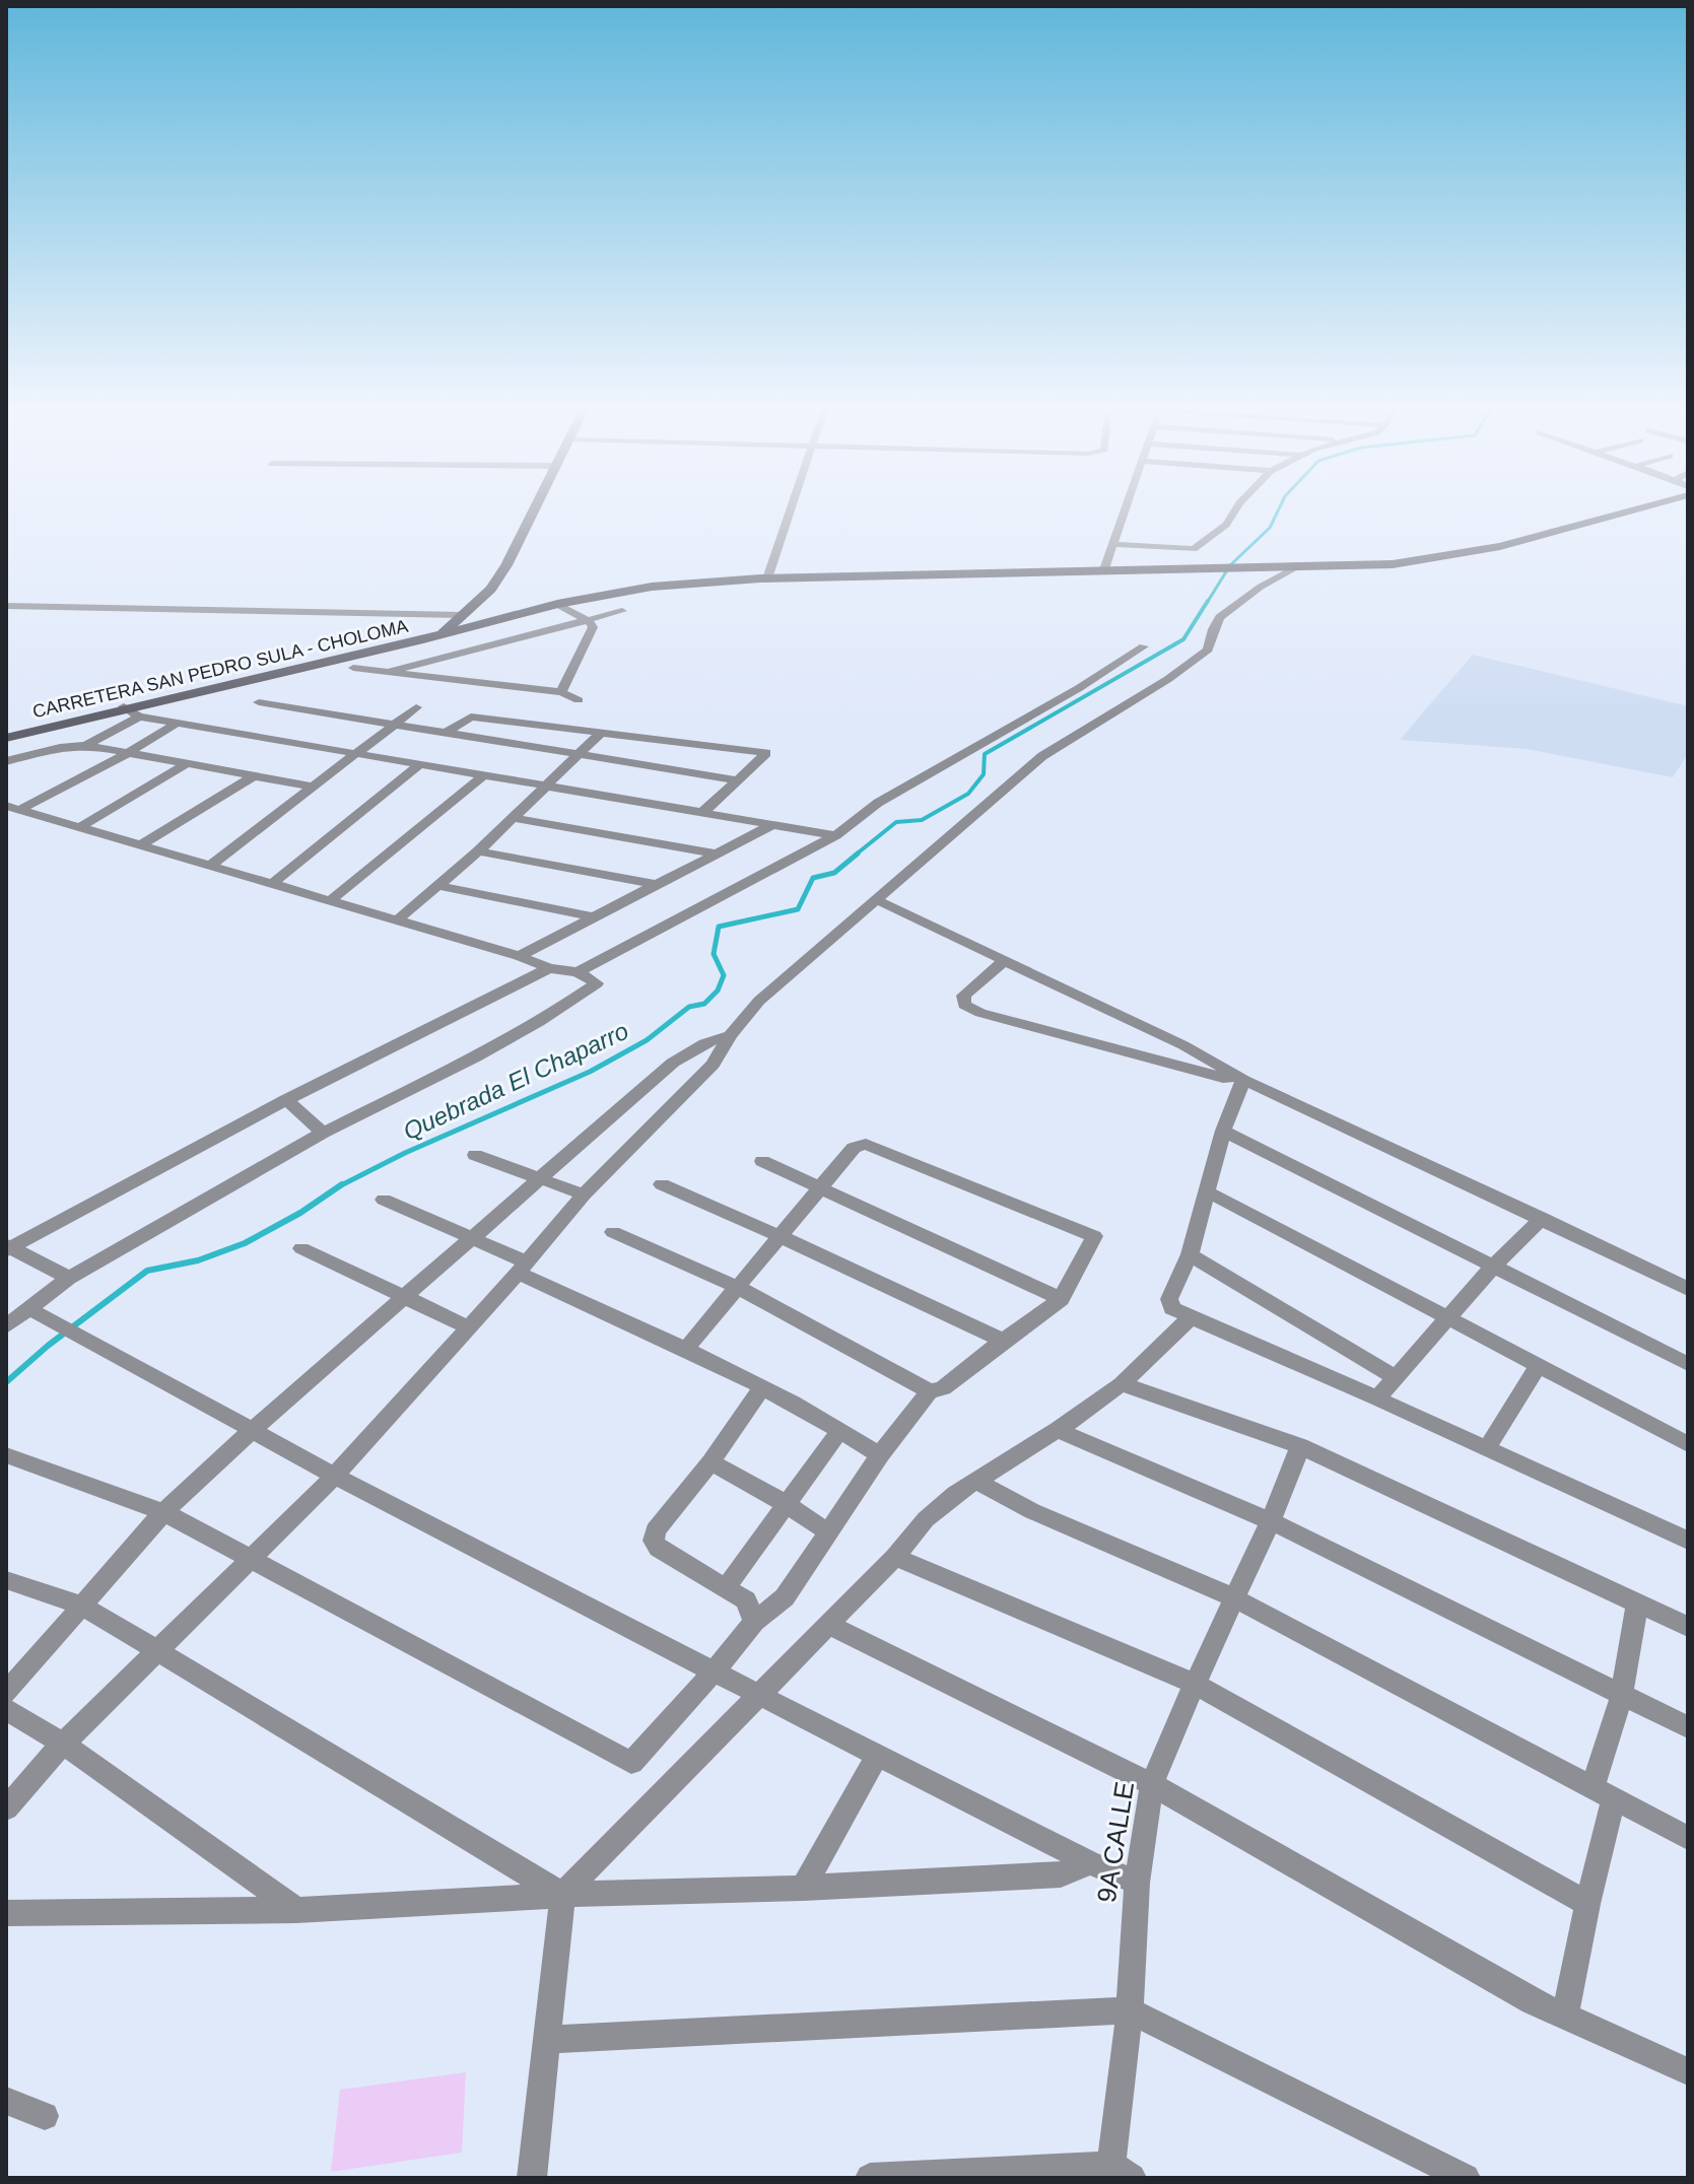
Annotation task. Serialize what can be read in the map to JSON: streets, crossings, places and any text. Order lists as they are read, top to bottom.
{
  "streets": {
    "main road": ["CARRETERA SAN PEDRO SULA - CHOLOMA"],
    "street": ["9A CALLE"]
  },
  "water": ["Quebrada El Chaparro"]
}
